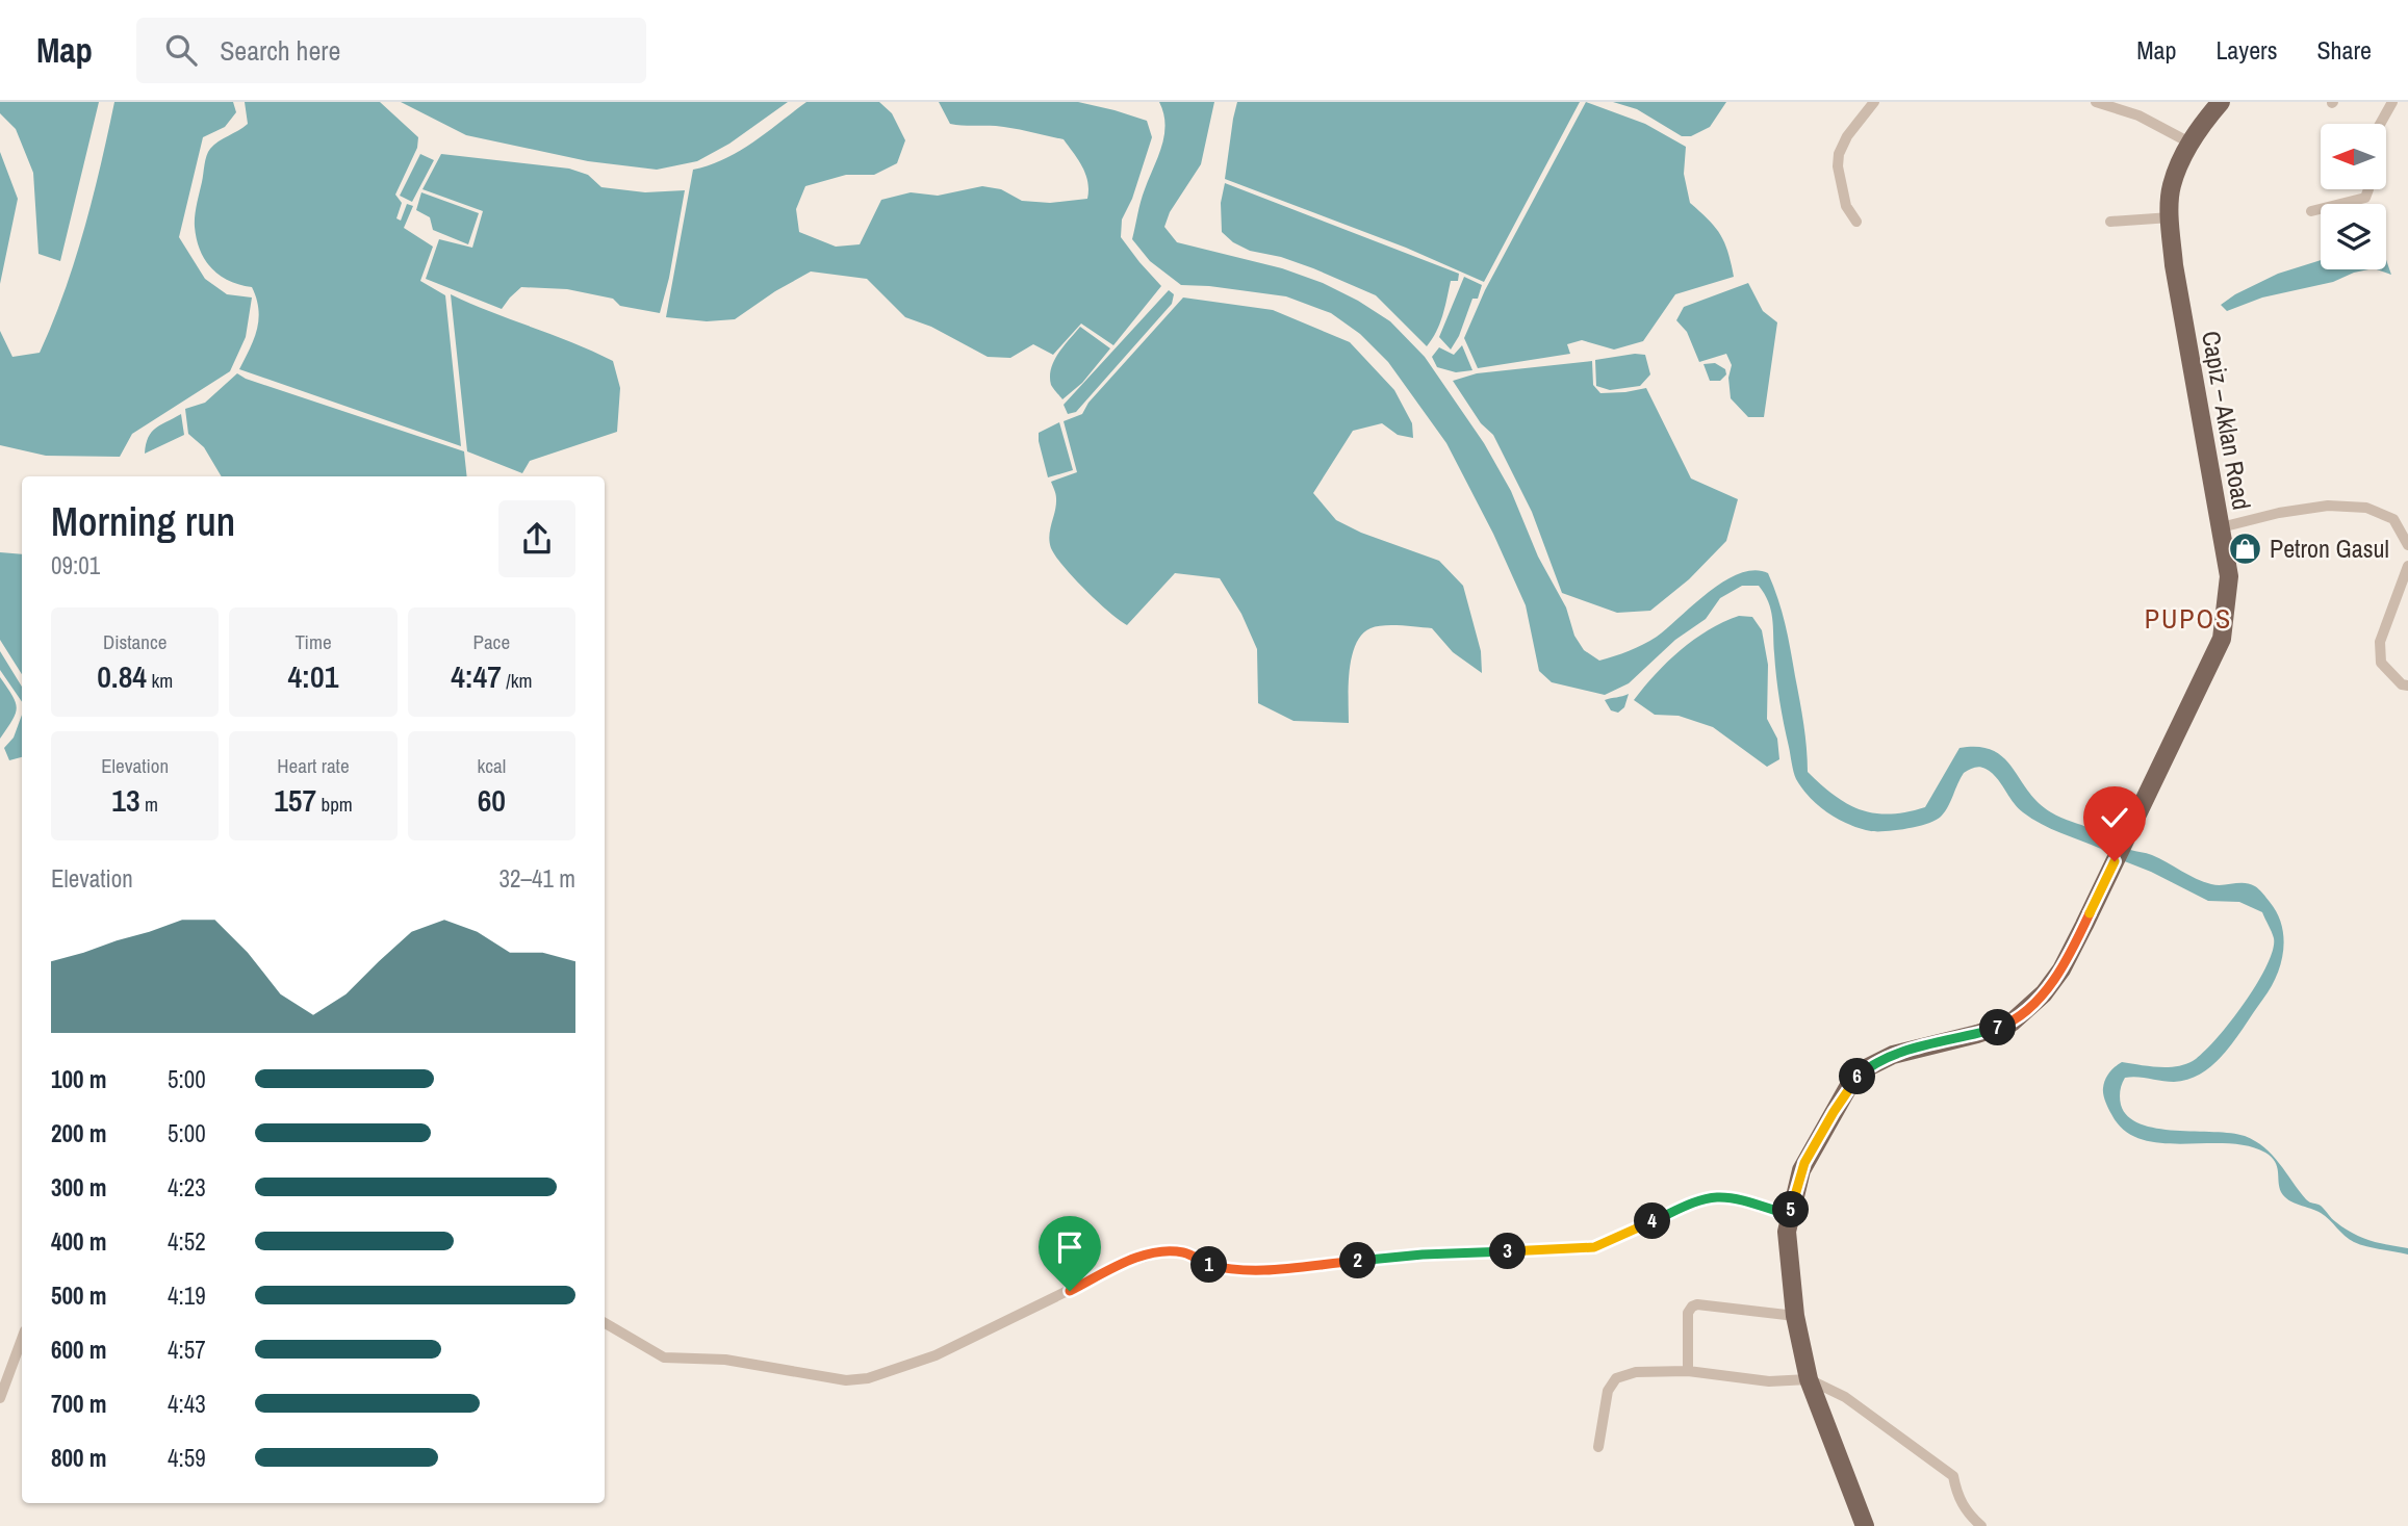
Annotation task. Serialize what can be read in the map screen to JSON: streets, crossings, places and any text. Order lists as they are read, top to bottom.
{
  "streets": {
    "main road": ["Capiz – Aklan Road"]
  },
  "districts": ["PUPOS"],
  "places": {
    "shop": ["Petron Gasul"]
  },
  "north": "left",
  "page": {
    "header": "Map",
    "search": "Search here",
    "nav": ["Map", "Layers", "Share"],
    "heading": ["Morning run", "09:01"],
    "stats": [
      ["Distance", "0.84 km"],
      ["Time", "4:01"],
      ["Pace", "4:47 /km"],
      ["Elevation", "13 m"],
      ["Heart rate", "157 bpm"],
      ["kcal", "60"]
    ],
    "chart": ["Elevation", "32–41 m"],
    "pins": [
      "7",
      "6",
      "5",
      "4",
      "3",
      "2",
      "1"
    ],
    "list": [
      {
        "name": "100 m",
        "note": "5:00"
      },
      {
        "name": "200 m",
        "note": "5:00"
      },
      {
        "name": "300 m",
        "note": "4:23"
      },
      {
        "name": "400 m",
        "note": "4:52"
      },
      {
        "name": "500 m",
        "note": "4:19"
      },
      {
        "name": "600 m",
        "note": "4:57"
      },
      {
        "name": "700 m",
        "note": "4:43"
      },
      {
        "name": "800 m",
        "note": "4:59"
      }
    ]
  }
}
